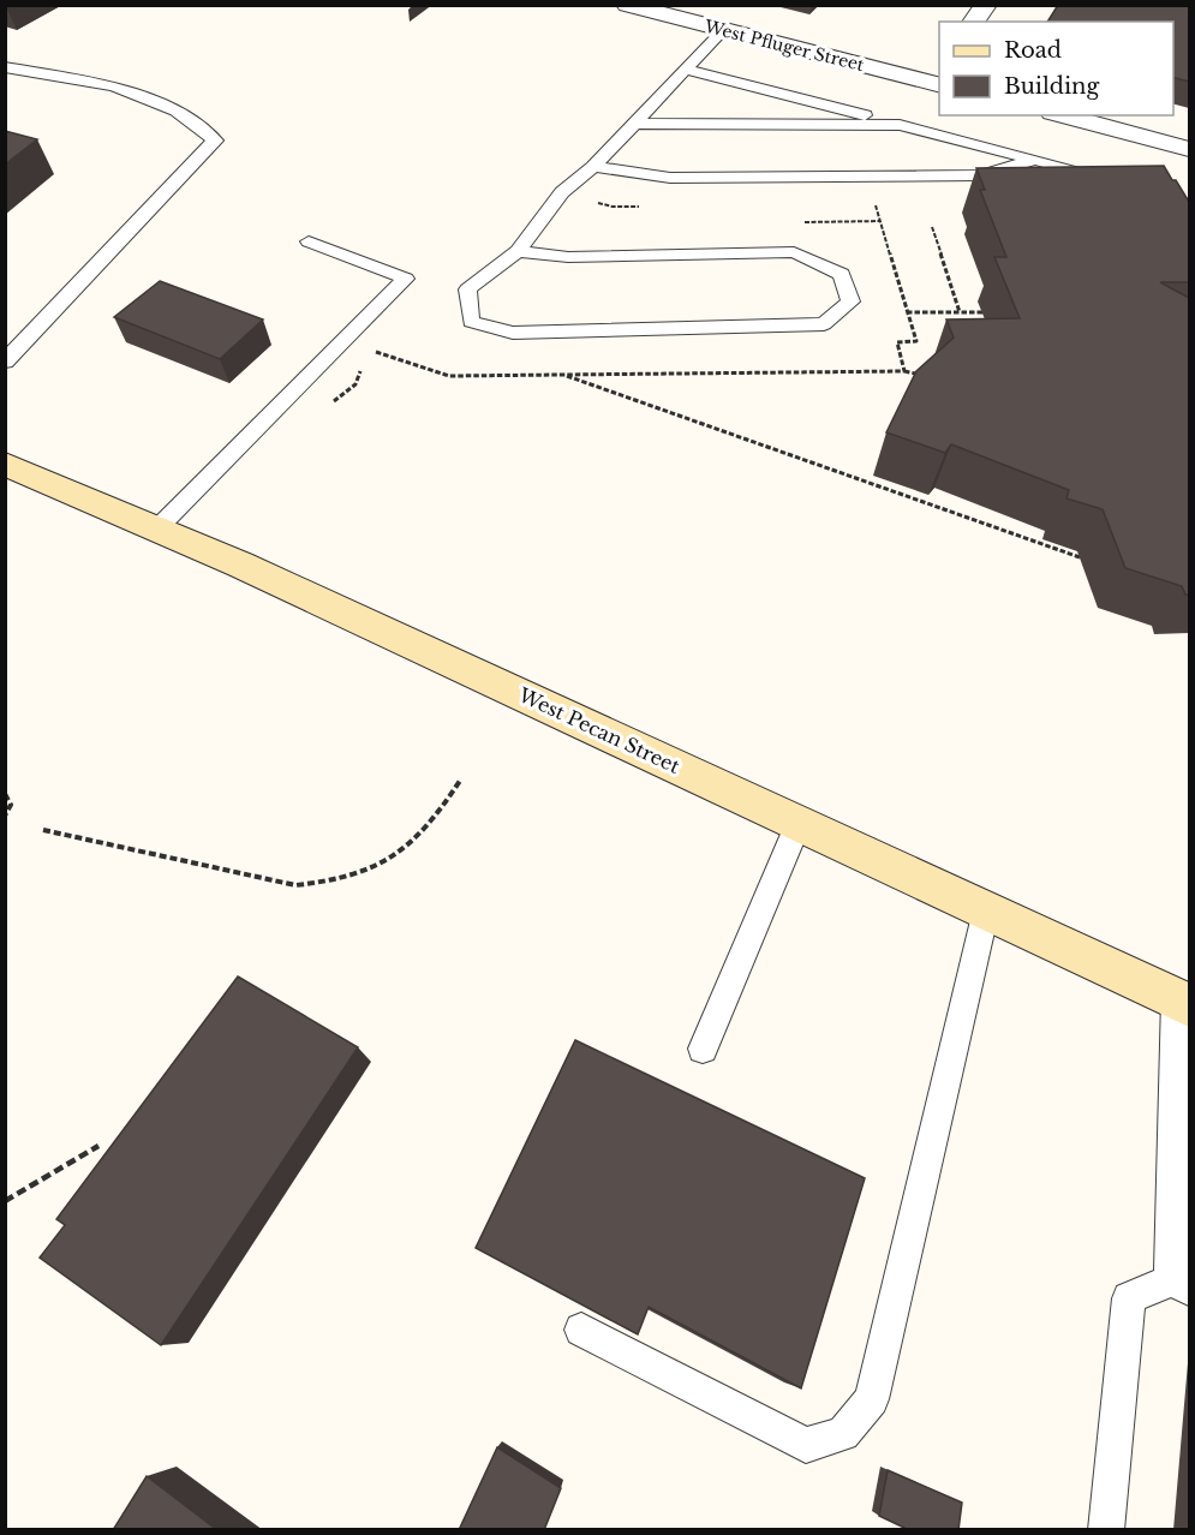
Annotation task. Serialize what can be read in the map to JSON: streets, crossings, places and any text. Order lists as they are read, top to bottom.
{
  "streets": {
    "main road": ["West Pecan Street"],
    "street": ["West Pfluger Street"]
  },
  "legend": ["Road", "Building"]
}
